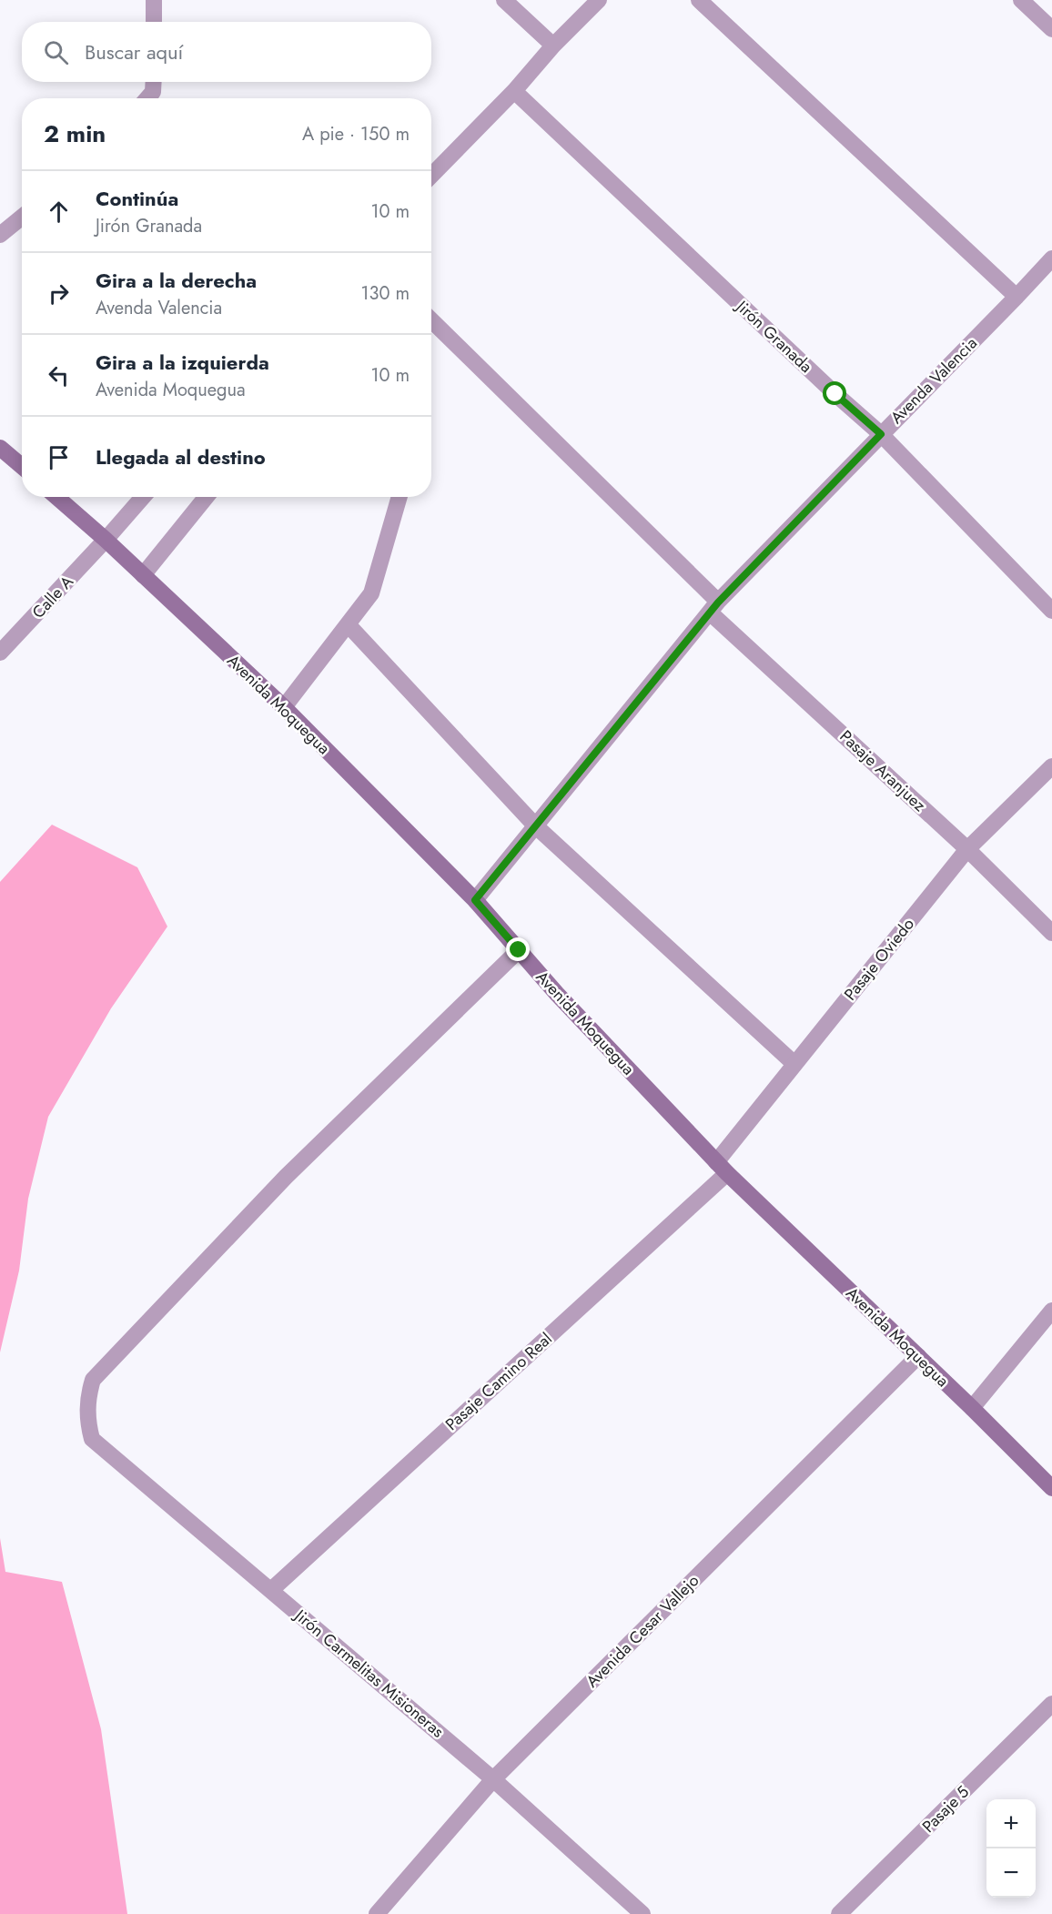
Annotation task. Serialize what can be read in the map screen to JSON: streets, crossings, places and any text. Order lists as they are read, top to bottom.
{
  "streets": {
    "main road": ["Avenida Moquegua"],
    "street": [
      "Jirón Granada",
      "Avenda Valencia",
      "Calle A",
      "Pasaje Aranjuez",
      "Pasaje Oviedo",
      "Pasaje Camino Real",
      "Avenida Cesar Vallejo",
      "Jirón Carmelitas Misioneras",
      "Pasaje 5"
    ]
  },
  "crossings": [
    ["Jirón Granada", "Avenda Valencia"],
    ["Avenda Valencia", "Avenida Moquegua"],
    ["Avenda Valencia", "Pasaje Aranjuez"],
    ["Calle A", "Avenida Moquegua"],
    ["Avenida Moquegua", "Pasaje Oviedo"],
    ["Avenida Moquegua", "Pasaje Camino Real"],
    ["Avenida Moquegua", "Avenida Cesar Vallejo"],
    ["Avenida Moquegua", "Jirón Carmelitas Misioneras"],
    ["Pasaje Aranjuez", "Pasaje Oviedo"],
    ["Pasaje Oviedo", "Pasaje Camino Real"],
    ["Pasaje Camino Real", "Jirón Carmelitas Misioneras"],
    ["Avenida Cesar Vallejo", "Jirón Carmelitas Misioneras"]
  ],
  "page": {
    "search": "Buscar aquí",
    "heading": ["2 min", "A pie · 150 m"],
    "list": [
      ["Continúa", "Jirón Granada", "10 m"],
      ["Gira a la derecha", "Avenda Valencia", "130 m"],
      ["Gira a la izquierda", "Avenida Moquegua", "10 m"],
      "Llegada al destino"
    ],
    "map_buttons": ["+", "−"]
  }
}
